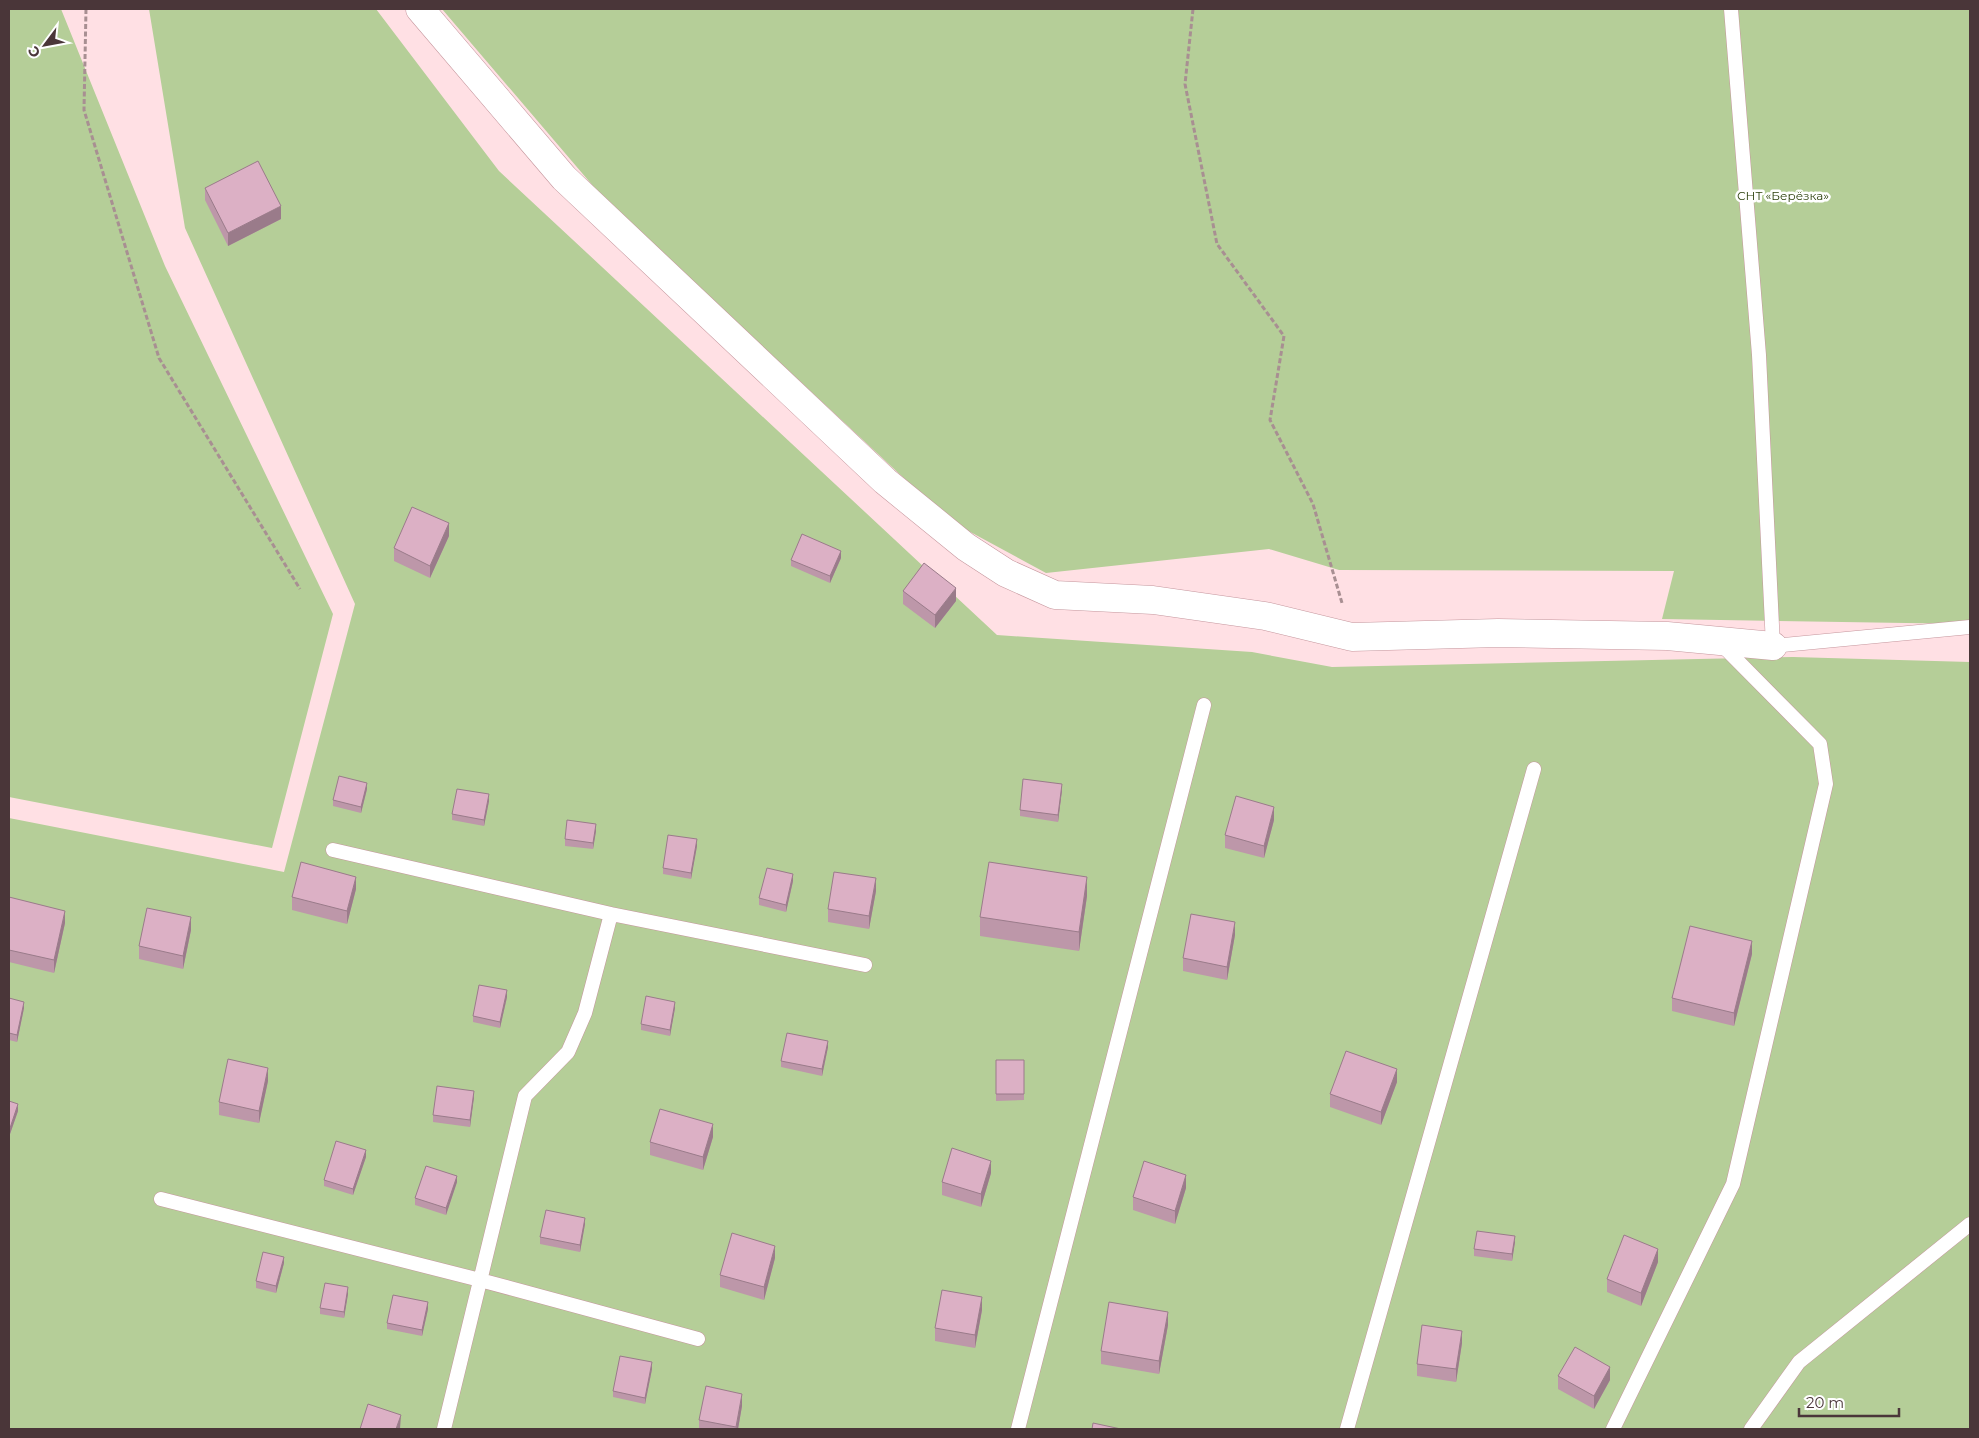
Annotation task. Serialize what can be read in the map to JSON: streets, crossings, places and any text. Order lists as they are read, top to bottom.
{
  "parks": ["СНТ «Берёзка»"],
  "scale_bar": "20 m",
  "north": "bottom left"
}
